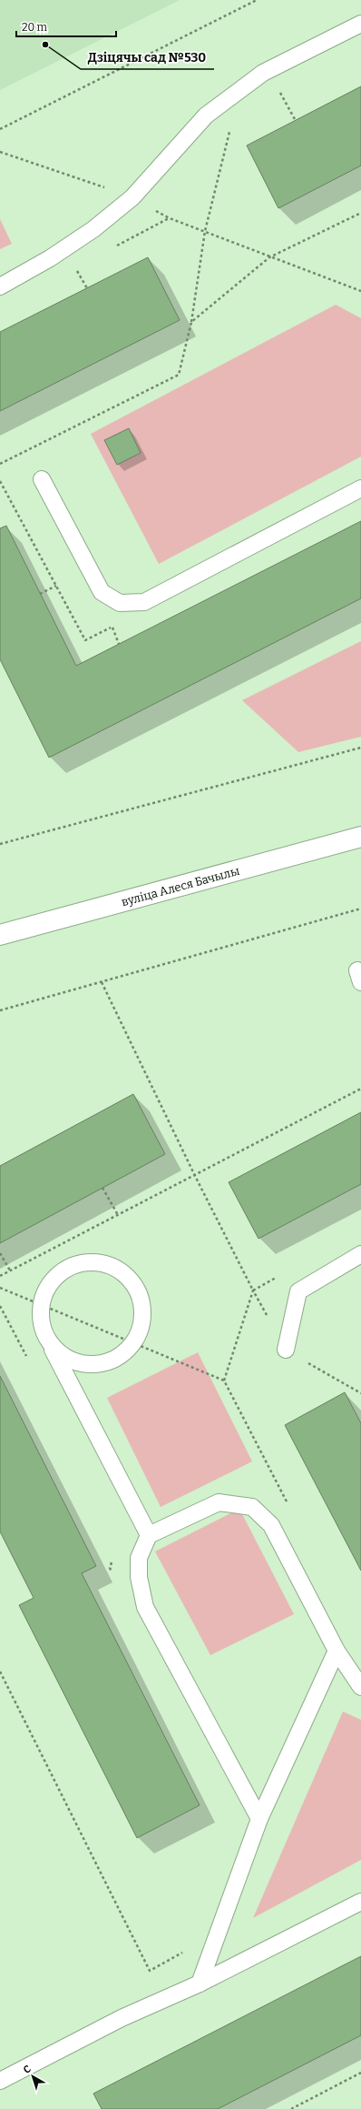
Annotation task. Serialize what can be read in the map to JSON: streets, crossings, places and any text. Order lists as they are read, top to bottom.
{
  "streets": {
    "street": ["вуліца Алеся Бачылы"]
  },
  "places": ["Дзіцячы сад №530"],
  "scale_bar": "20 m",
  "north": "top left"
}
